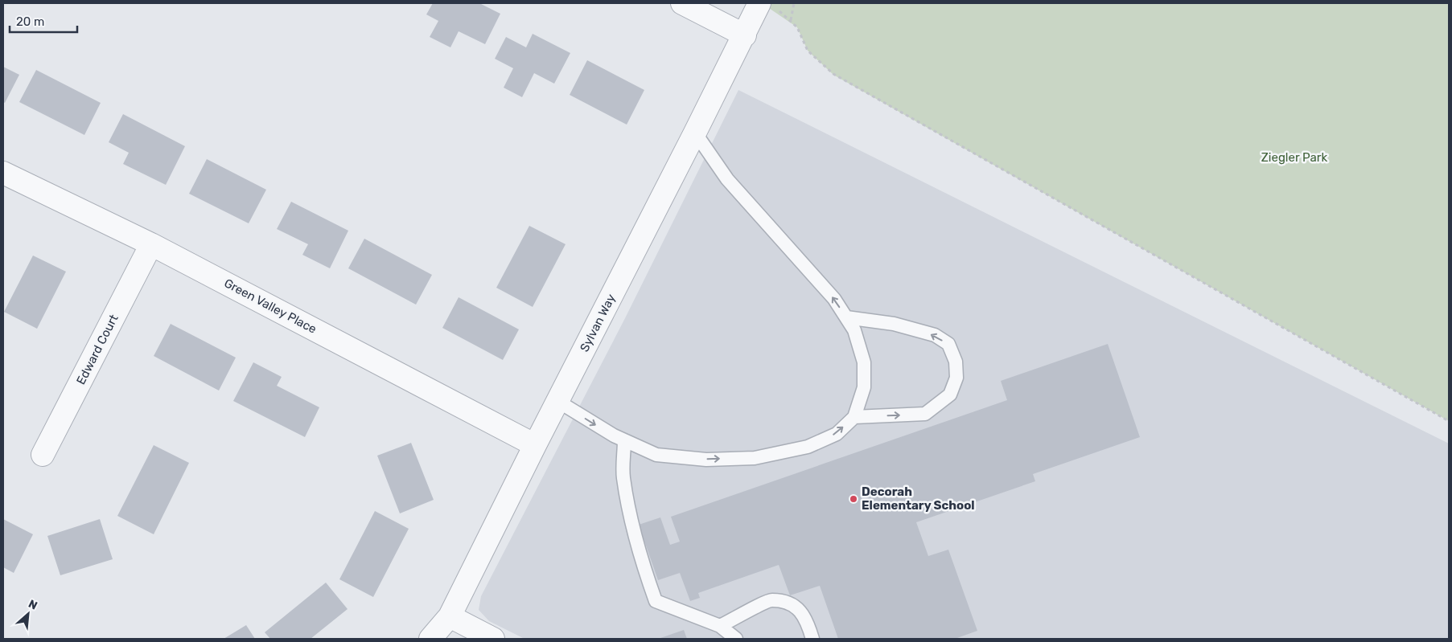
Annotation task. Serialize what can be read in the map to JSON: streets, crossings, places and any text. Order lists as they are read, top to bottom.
{
  "streets": {
    "street": ["Green Valley Place", "Sylvan Way", "Edward Court"]
  },
  "crossings": [
    ["Green Valley Place", "Sylvan Way"],
    ["Green Valley Place", "Edward Court"]
  ],
  "parks": ["Ziegler Park"],
  "places": ["Decorah Elementary School"],
  "scale_bar": "20 m",
  "north": "top right"
}
